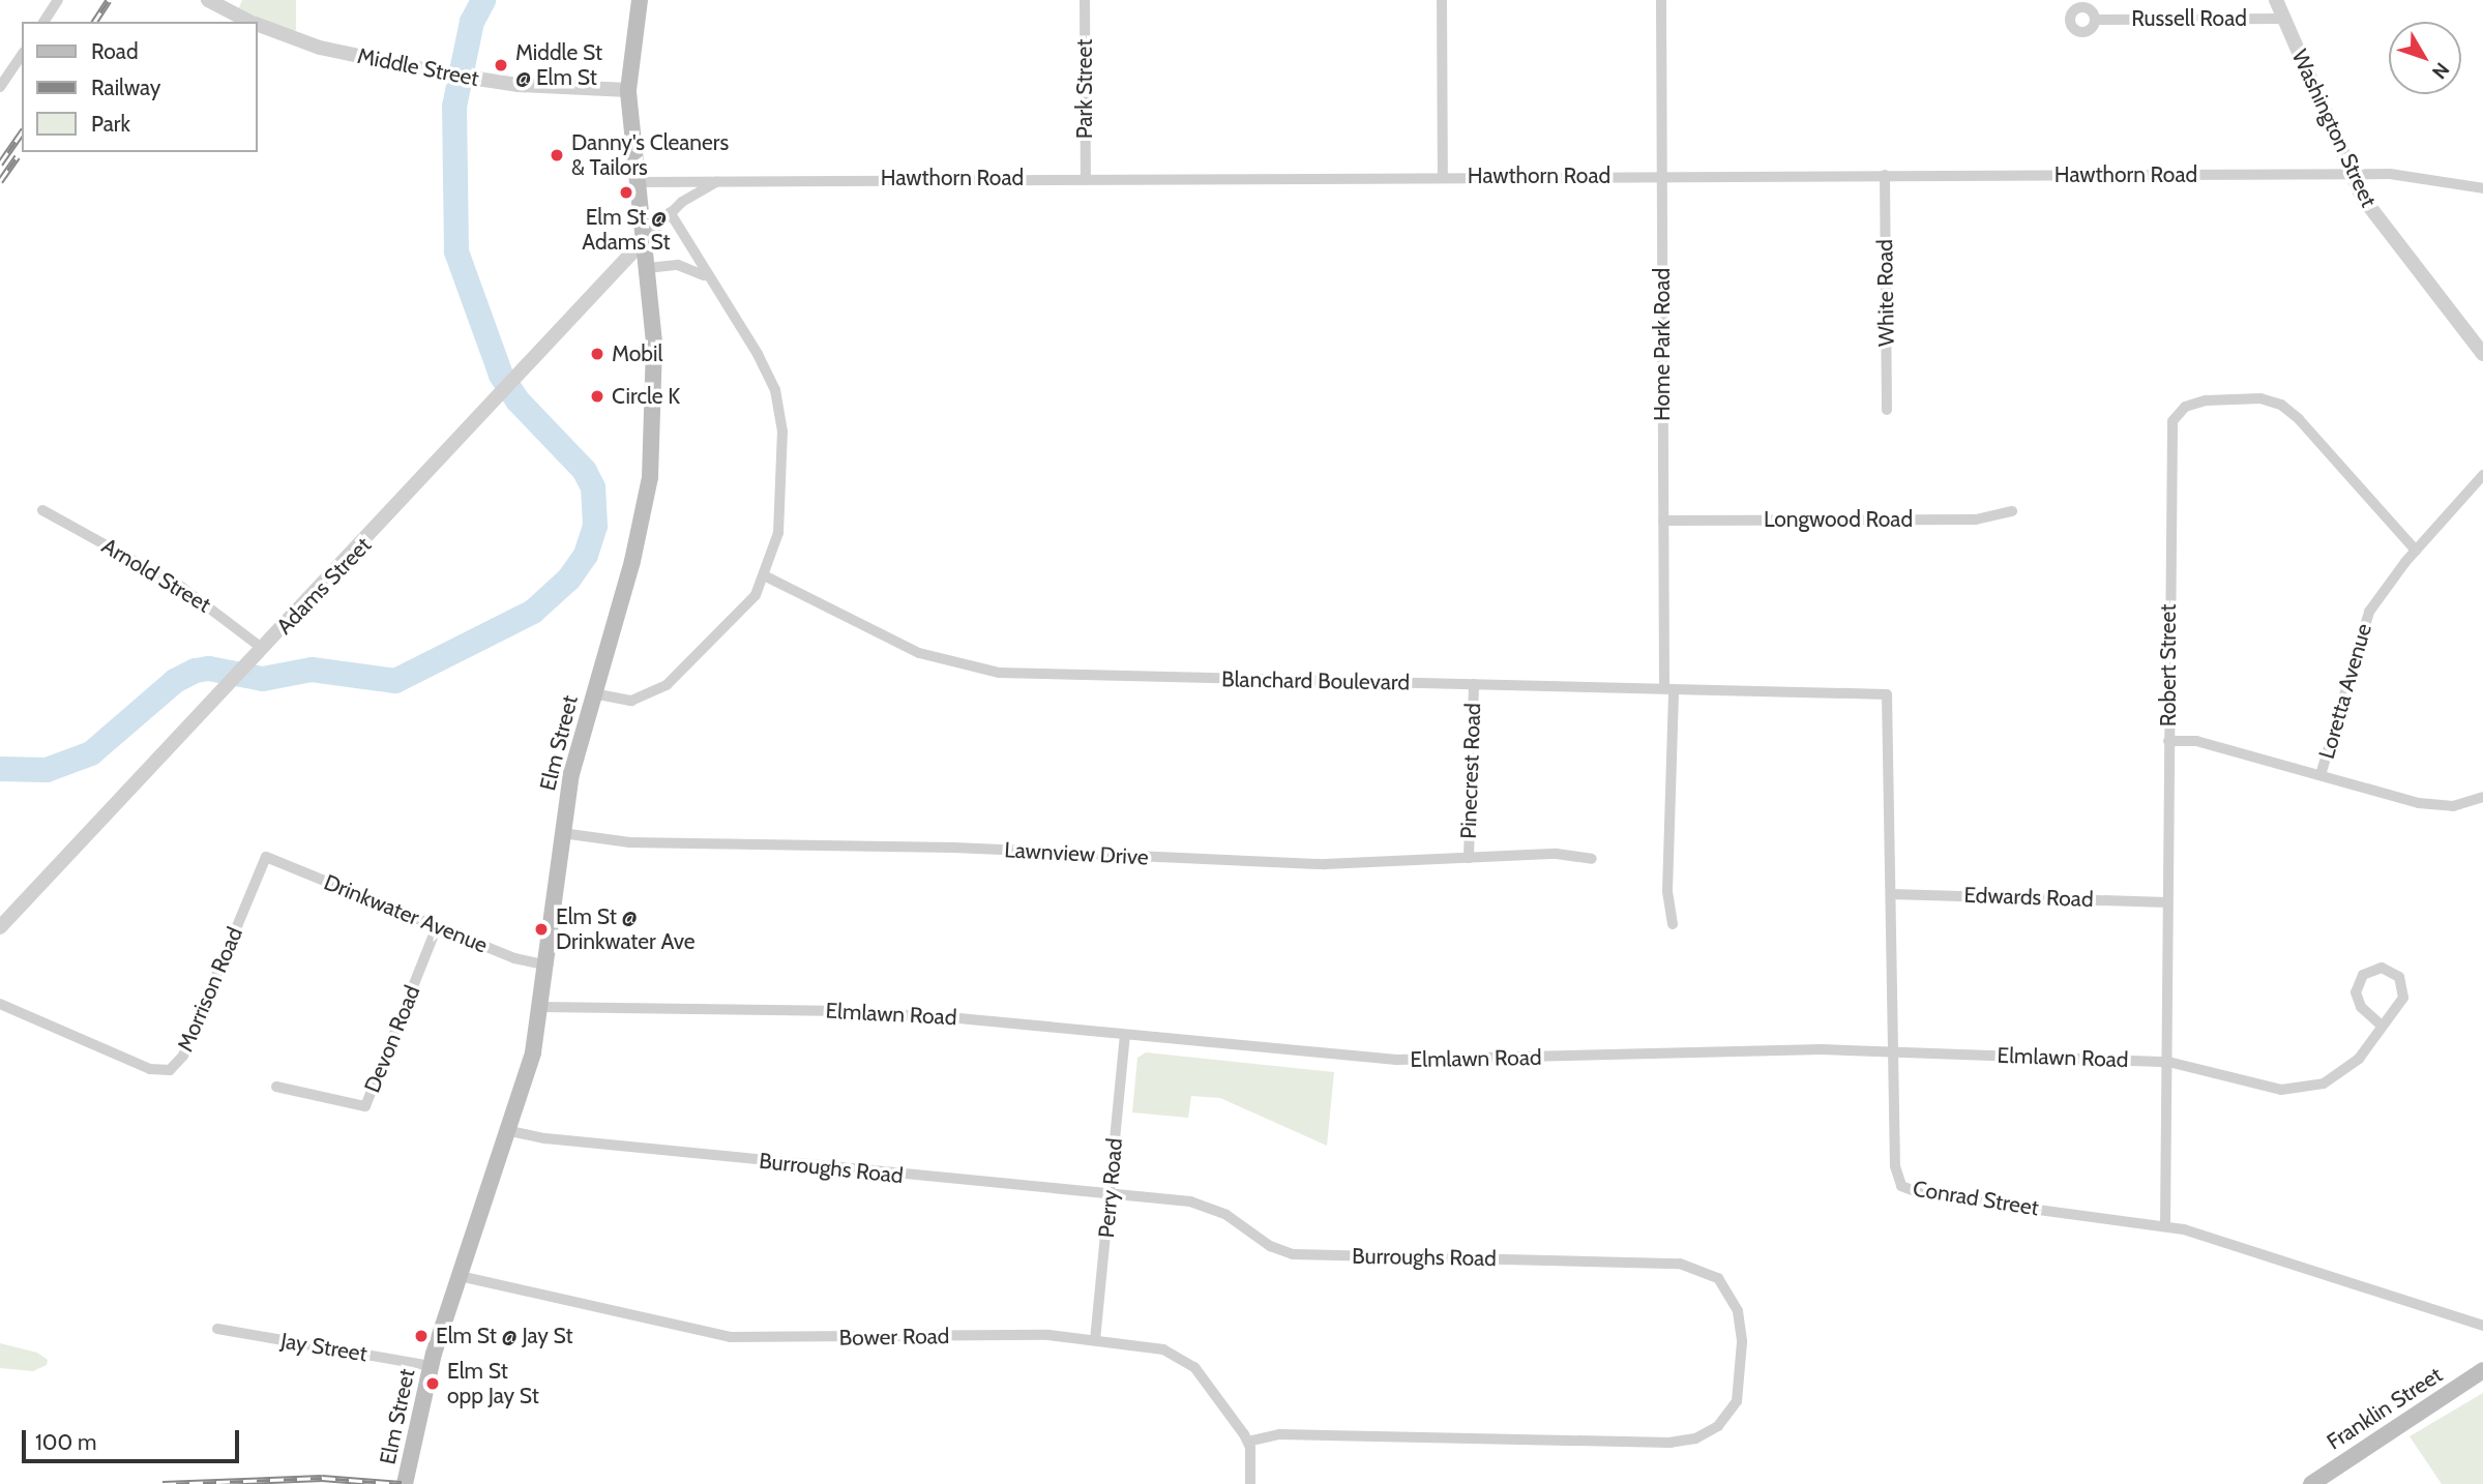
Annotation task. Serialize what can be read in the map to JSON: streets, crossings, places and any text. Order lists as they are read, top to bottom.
{
  "streets": {
    "main road": ["Elm Street", "Franklin Street"],
    "street": [
      "Russell Road",
      "Middle Street",
      "Park Street",
      "Washington Street",
      "Hawthorn Road",
      "White Road",
      "Home Park Road",
      "Longwood Road",
      "Arnold Street",
      "Adams Street",
      "Robert Street",
      "Blanchard Boulevard",
      "Loretta Avenue",
      "Pinecrest Road",
      "Lawnview Drive",
      "Edwards Road",
      "Drinkwater Avenue",
      "Morrison Road",
      "Elmlawn Road",
      "Devon Road",
      "Burroughs Road",
      "Perry Road",
      "Conrad Street",
      "Bower Road",
      "Jay Street"
    ]
  },
  "crossings": [
    ["Russell Road", "Washington Street"],
    ["Middle Street", "Elm Street"],
    ["Park Street", "Hawthorn Road"],
    ["Washington Street", "Hawthorn Road"],
    ["Hawthorn Road", "White Road"],
    ["Hawthorn Road", "Home Park Road"],
    ["Hawthorn Road", "Adams Street"],
    ["Hawthorn Road", "Elm Street"],
    ["Home Park Road", "Longwood Road"],
    ["Home Park Road", "Blanchard Boulevard"],
    ["Arnold Street", "Adams Street"],
    ["Adams Street", "Elm Street"],
    ["Robert Street", "Loretta Avenue"],
    ["Robert Street", "Edwards Road"],
    ["Robert Street", "Elmlawn Road"],
    ["Robert Street", "Conrad Street"],
    ["Blanchard Boulevard", "Pinecrest Road"],
    ["Blanchard Boulevard", "Conrad Street"],
    ["Elm Street", "Lawnview Drive"],
    ["Elm Street", "Drinkwater Avenue"],
    ["Elm Street", "Elmlawn Road"],
    ["Elm Street", "Burroughs Road"],
    ["Elm Street", "Bower Road"],
    ["Elm Street", "Jay Street"],
    ["Pinecrest Road", "Lawnview Drive"],
    ["Edwards Road", "Conrad Street"],
    ["Drinkwater Avenue", "Morrison Road"],
    ["Drinkwater Avenue", "Devon Road"],
    ["Elmlawn Road", "Perry Road"],
    ["Elmlawn Road", "Conrad Street"],
    ["Burroughs Road", "Perry Road"],
    ["Burroughs Road", "Bower Road"],
    ["Perry Road", "Bower Road"]
  ],
  "places": [
    "Middle St @ Elm St",
    "Danny's Cleaners & Tailors",
    "Elm St @ Adams St",
    "Mobil",
    "Circle K",
    "Elm St @ Drinkwater Ave",
    "Elm St @ Jay St",
    "Elm St opp Jay St"
  ],
  "legend": ["Road", "Railway", "Park"],
  "scale_bar": "100 m",
  "north": "bottom right"
}
